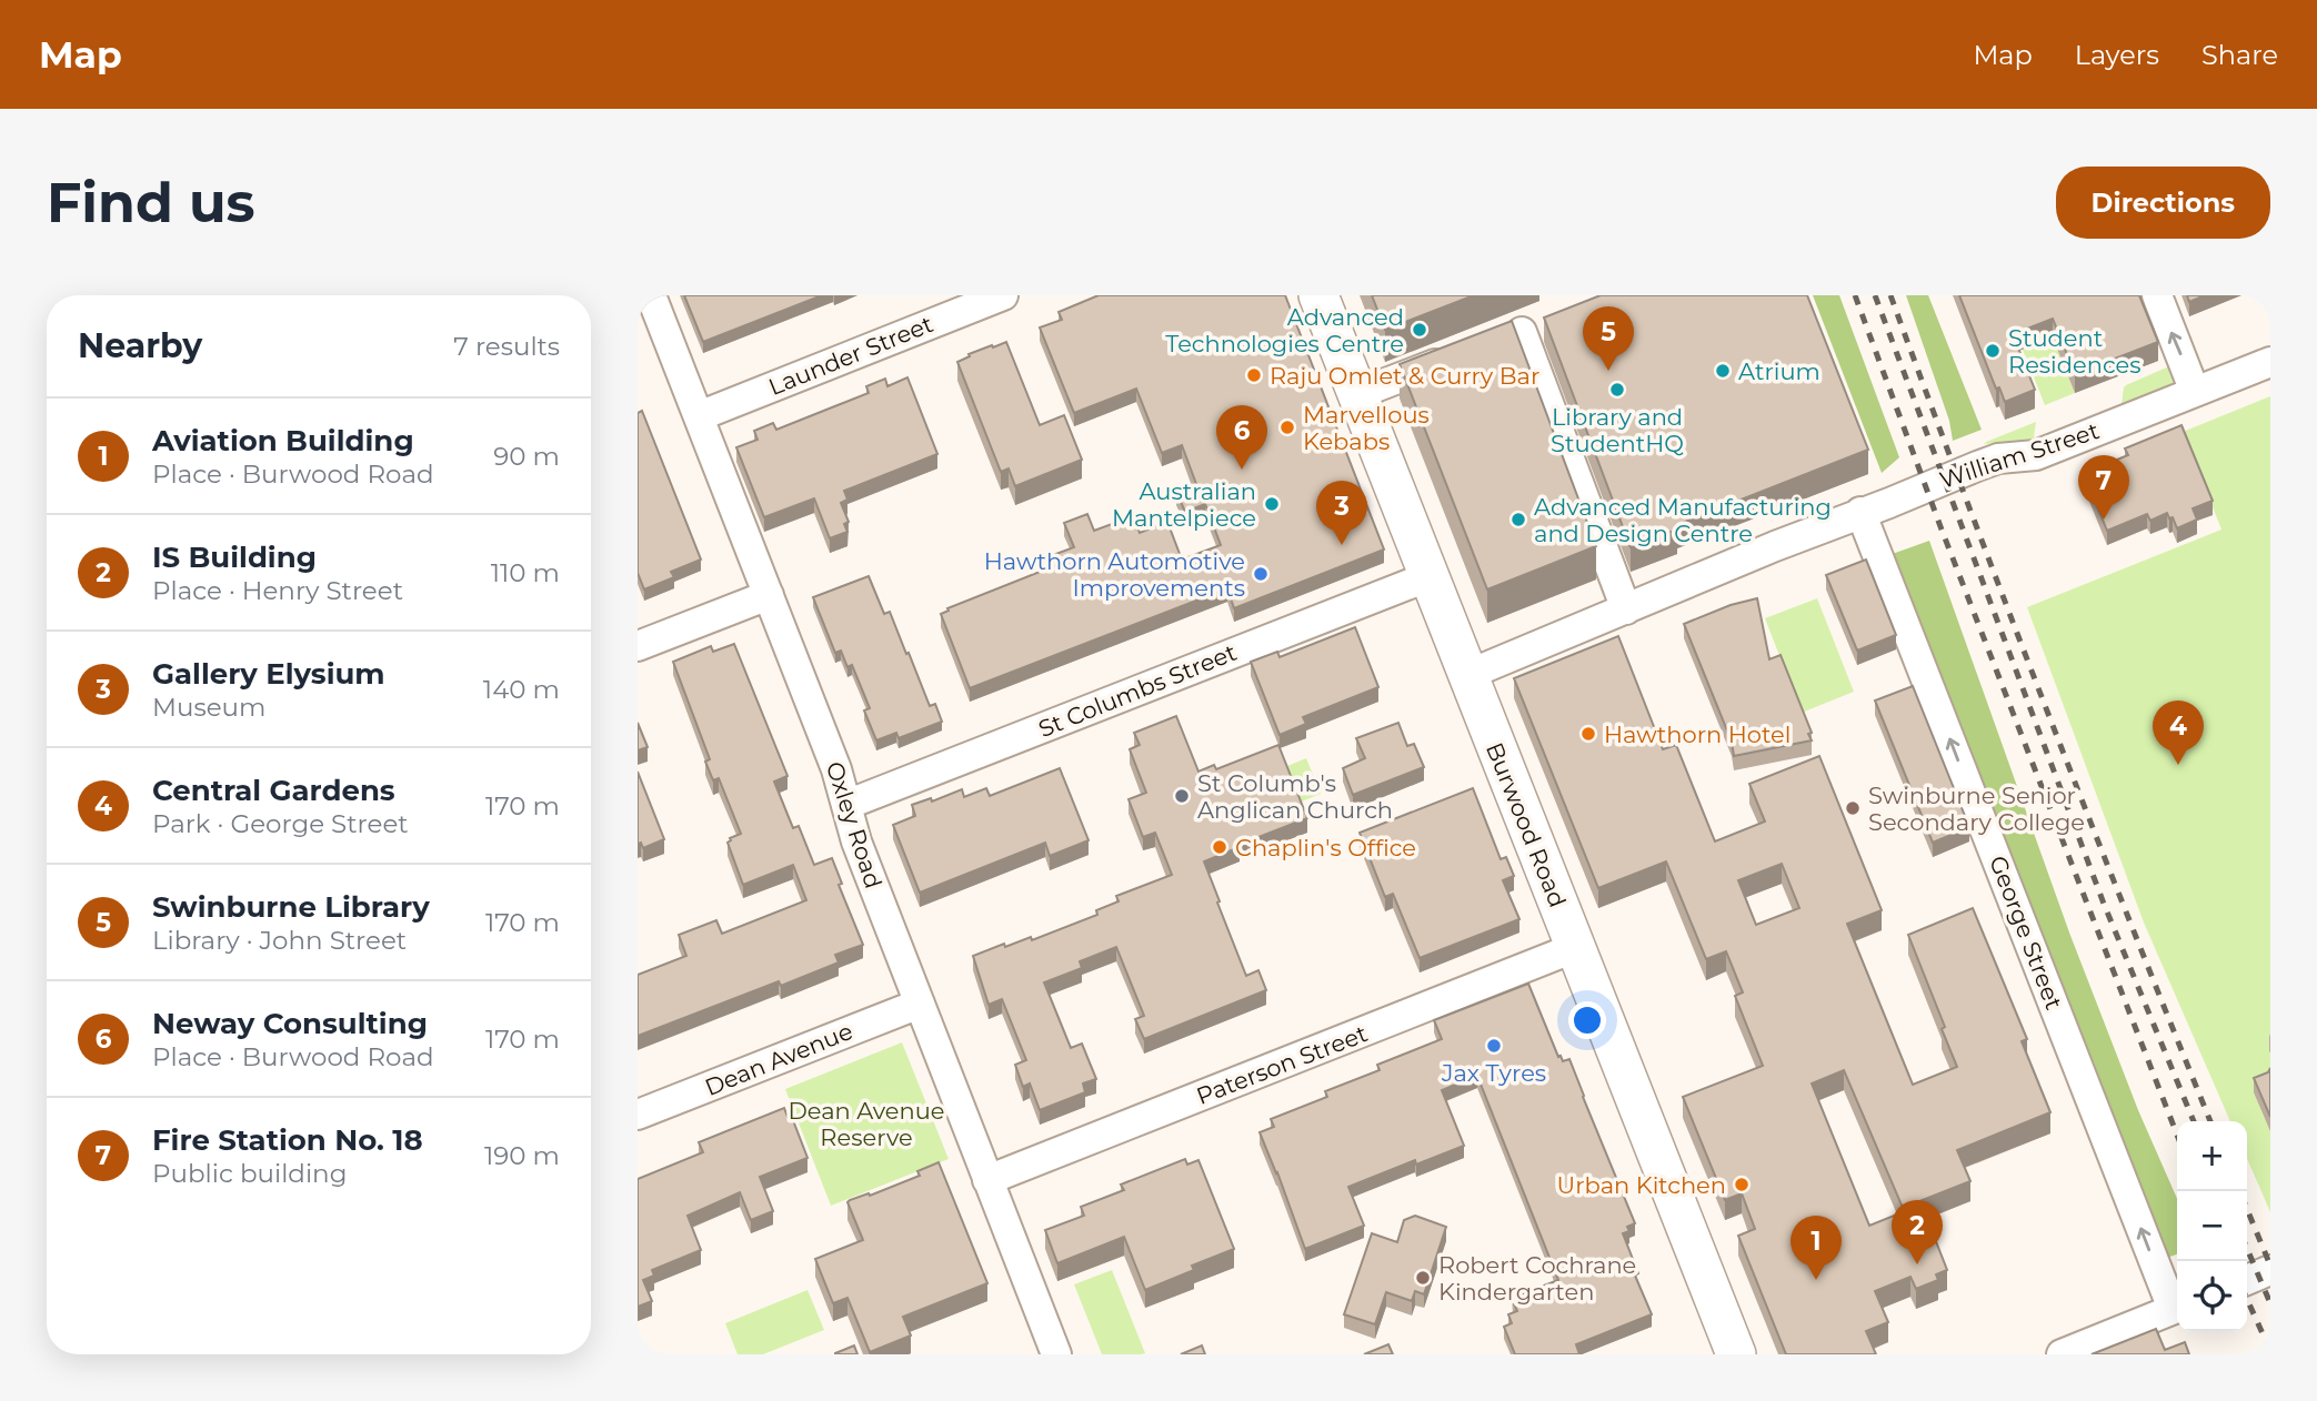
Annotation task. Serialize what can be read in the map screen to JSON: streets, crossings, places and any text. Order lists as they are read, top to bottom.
{
  "streets": {
    "main road": ["Burwood Road"],
    "street": [
      "Launder Street",
      "William Street",
      "St Columbs Street",
      "Oxley Road",
      "George Street",
      "Dean Avenue",
      "Paterson Street"
    ]
  },
  "crossings": [
    ["Launder Street", "Oxley Road"],
    ["William Street", "Burwood Road"],
    ["William Street", "George Street"],
    ["St Columbs Street", "Oxley Road"],
    ["St Columbs Street", "Burwood Road"],
    ["Oxley Road", "Dean Avenue"],
    ["Oxley Road", "Paterson Street"],
    ["Burwood Road", "Paterson Street"]
  ],
  "one_way": ["George Street"],
  "parks": ["Dean Avenue Reserve"],
  "places": [
    "Advanced Technologies Centre",
    "Student Residences",
    "Atrium",
    "Raju Omlet & Curry Bar",
    "Library and StudentHQ",
    "Marvellous Kebabs",
    "Australian Mantelpiece",
    "Advanced Manufacturing and Design Centre",
    "Hawthorn Automotive Improvements",
    "Hawthorn Hotel",
    "St Columb's Anglican Church",
    "Swinburne Senior Secondary College",
    "Chaplin's Office",
    "Jax Tyres",
    "Urban Kitchen",
    "Robert Cochrane Kindergarten"
  ],
  "page": {
    "header": "Map",
    "nav": ["Map", "Layers", "Share"],
    "buttons": "Directions",
    "title": "Find us",
    "heading": ["Nearby", "7 results"],
    "pins": [
      "5",
      "6",
      "7",
      "3",
      "4",
      "2",
      "1"
    ],
    "list": [
      {
        "mark": "1",
        "name": "Aviation Building",
        "note": "Place · Burwood Road",
        "value": "90 m"
      },
      {
        "mark": "2",
        "name": "IS Building",
        "note": "Place · Henry Street",
        "value": "110 m"
      },
      {
        "mark": "3",
        "name": "Gallery Elysium",
        "note": "Museum",
        "value": "140 m"
      },
      {
        "mark": "4",
        "name": "Central Gardens",
        "note": "Park · George Street",
        "value": "170 m"
      },
      {
        "mark": "5",
        "name": "Swinburne Library",
        "note": "Library · John Street",
        "value": "170 m"
      },
      {
        "mark": "6",
        "name": "Neway Consulting",
        "note": "Place · Burwood Road",
        "value": "170 m"
      },
      {
        "mark": "7",
        "name": "Fire Station No. 18",
        "note": "Public building",
        "value": "190 m"
      }
    ],
    "map_buttons": ["+", "−"]
  }
}
